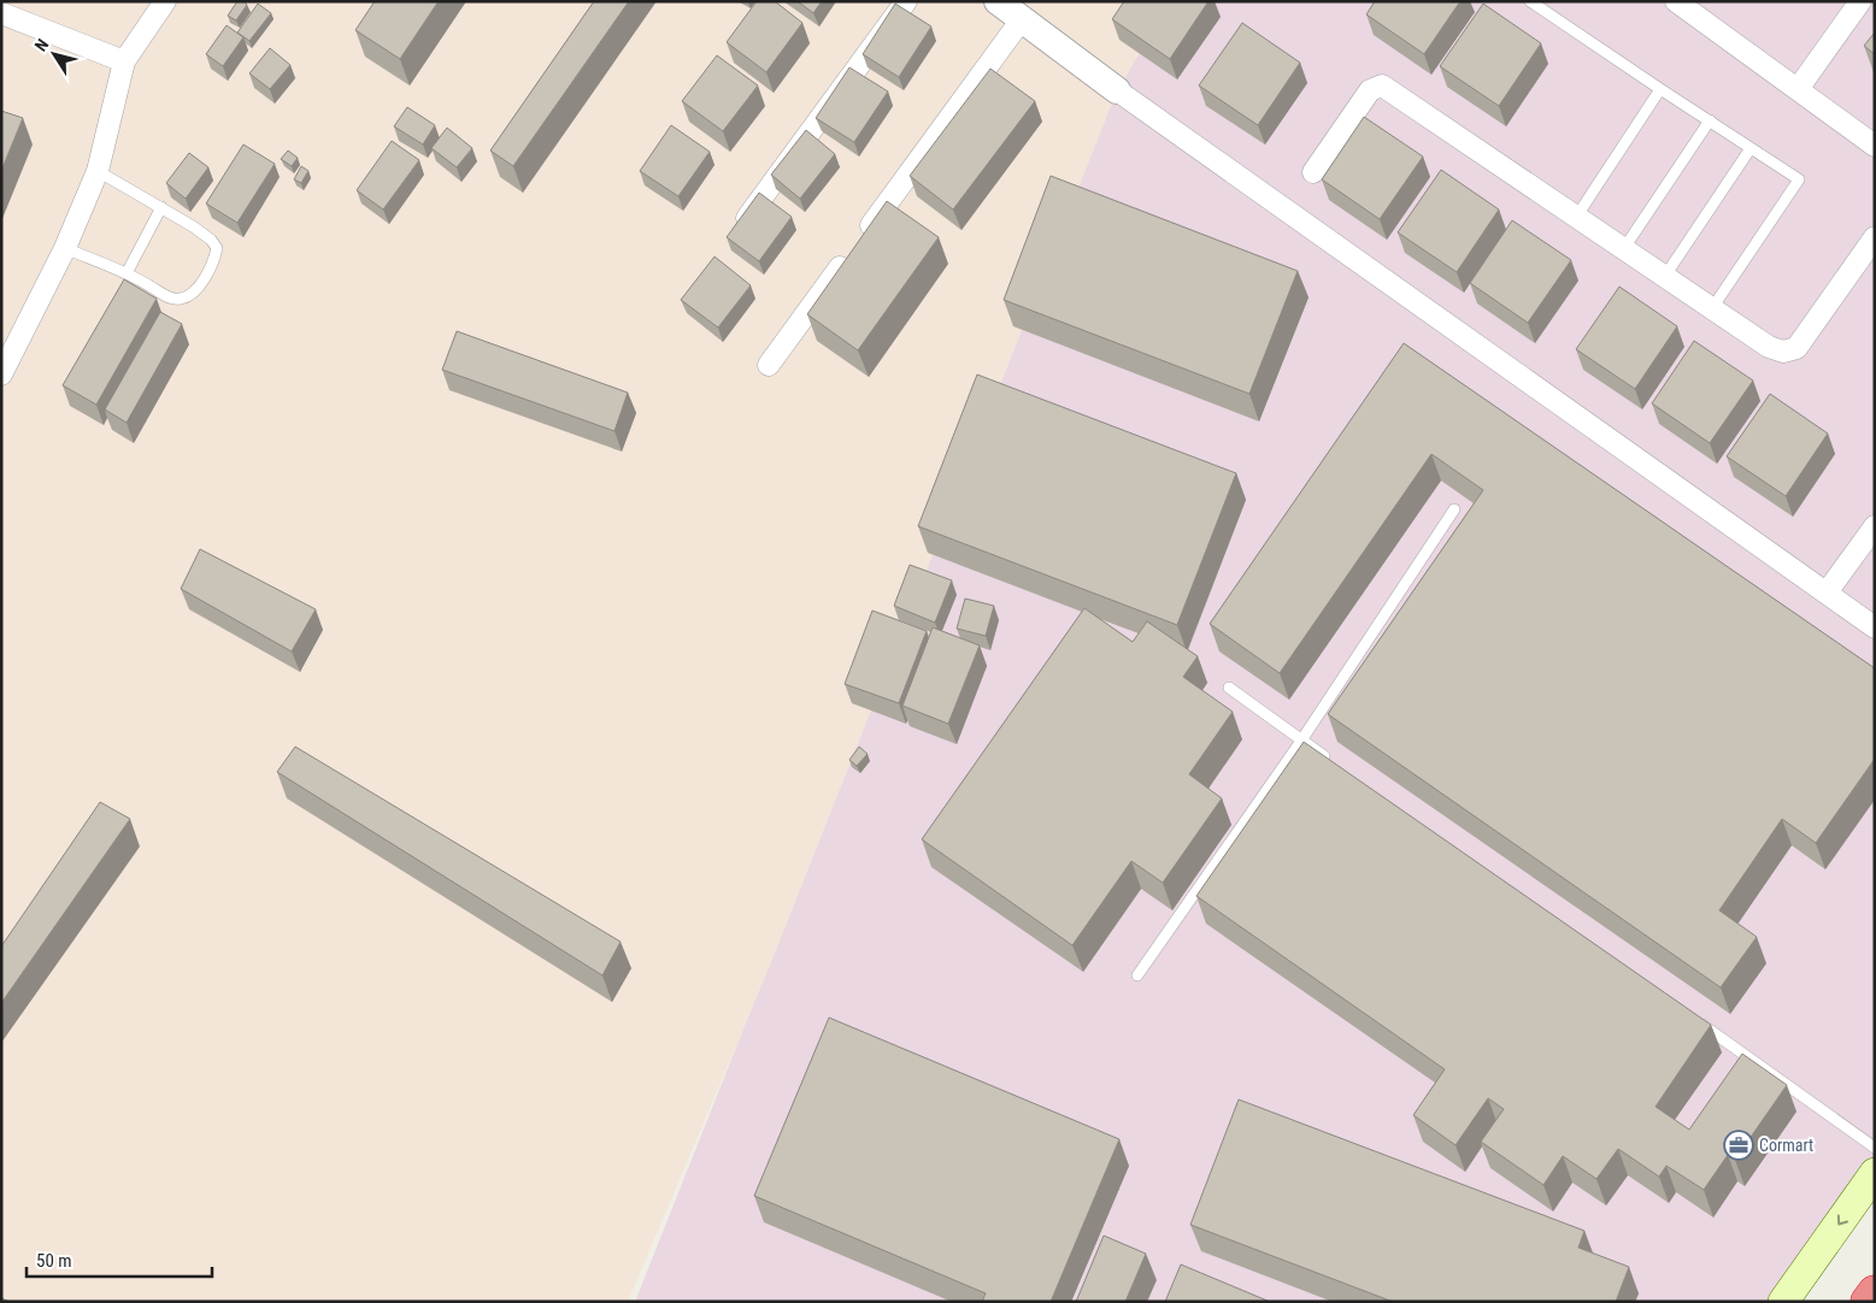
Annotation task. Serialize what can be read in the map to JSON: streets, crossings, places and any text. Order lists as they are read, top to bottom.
{
  "places": {
    "office": ["Cormart"]
  },
  "scale_bar": "50 m",
  "north": "top left"
}
